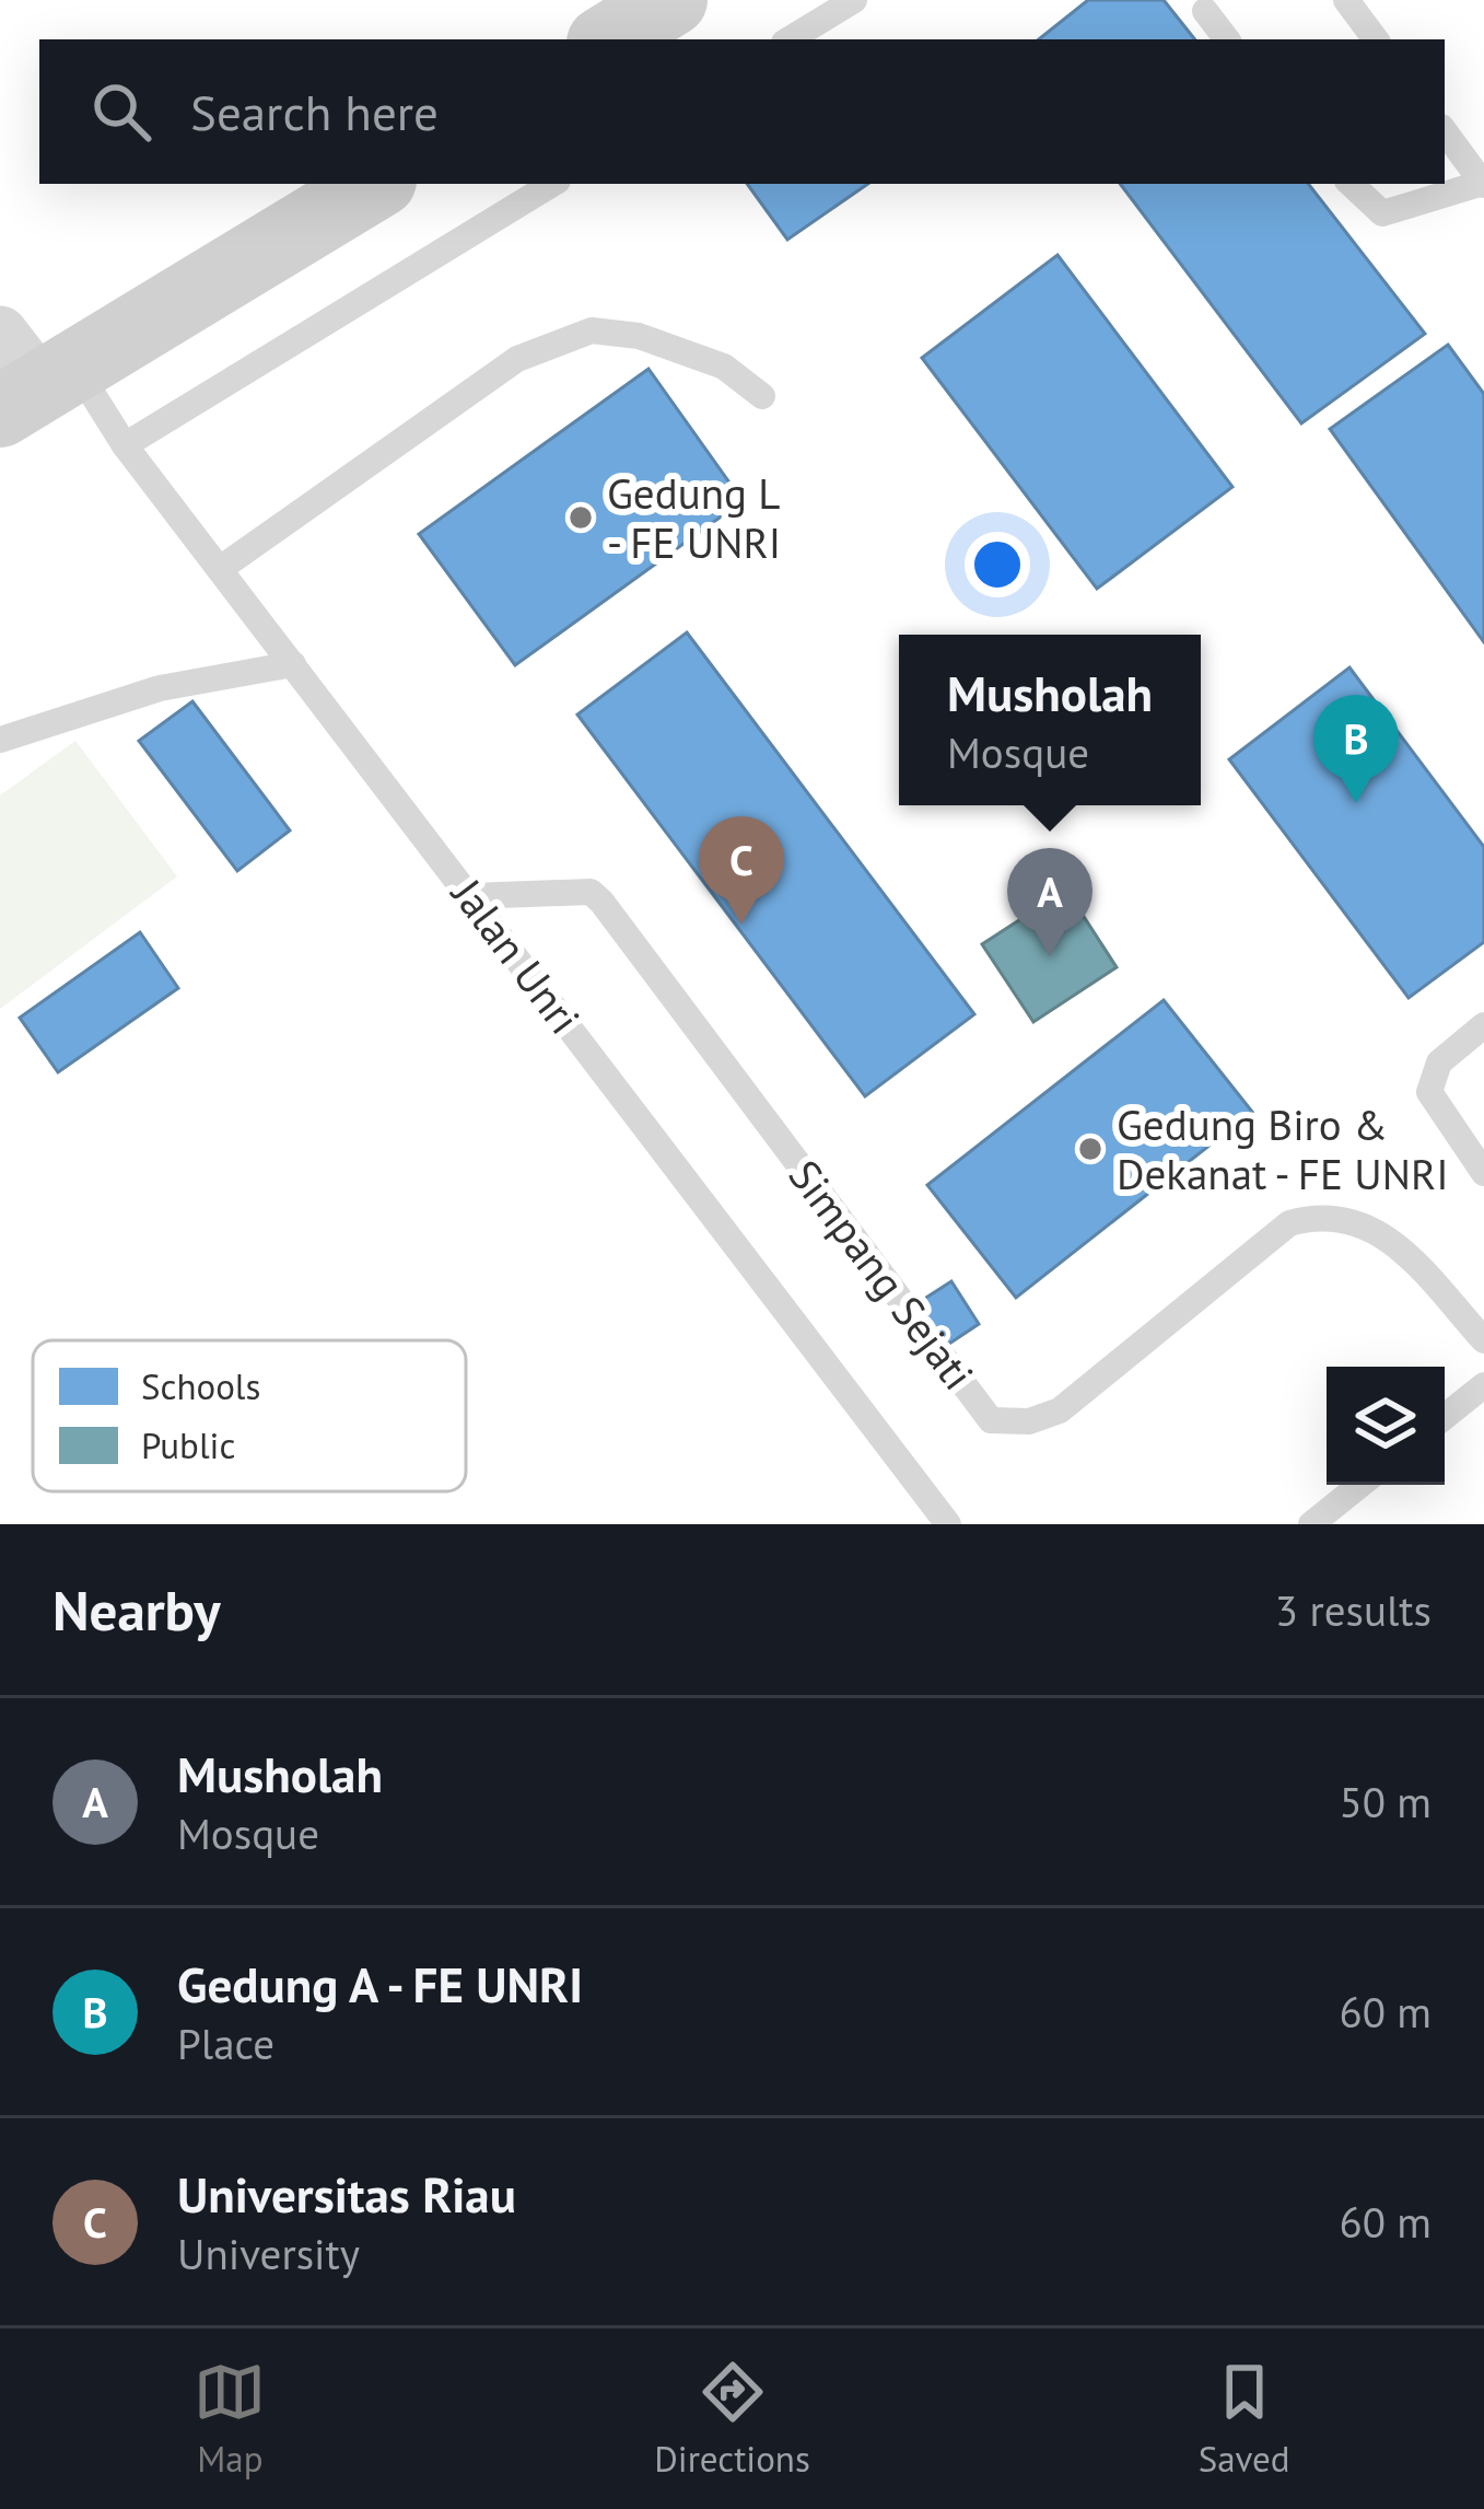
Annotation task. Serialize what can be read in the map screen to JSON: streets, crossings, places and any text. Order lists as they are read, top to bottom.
{
  "streets": {
    "lane": ["Jalan Unri", "Simpang Sejati"]
  },
  "crossings": [
    ["Jalan Unri", "Simpang Sejati"]
  ],
  "places": ["Gedung L - FE UNRI", "Gedung Biro & Dekanat - FE UNRI"],
  "legend": ["Schools", "Public"],
  "page": {
    "search": "Search here",
    "popup": ["Musholah", "Mosque"],
    "pins": ["B", "C", "A"],
    "heading": ["Nearby", "3 results"],
    "list": [
      {
        "mark": "A",
        "name": "Musholah",
        "note": "Mosque",
        "value": "50 m"
      },
      {
        "mark": "B",
        "name": "Gedung A - FE UNRI",
        "note": "Place",
        "value": "60 m"
      },
      {
        "mark": "C",
        "name": "Universitas Riau",
        "note": "University",
        "value": "60 m"
      }
    ],
    "nav": ["Map", "Directions", "Saved"]
  }
}
